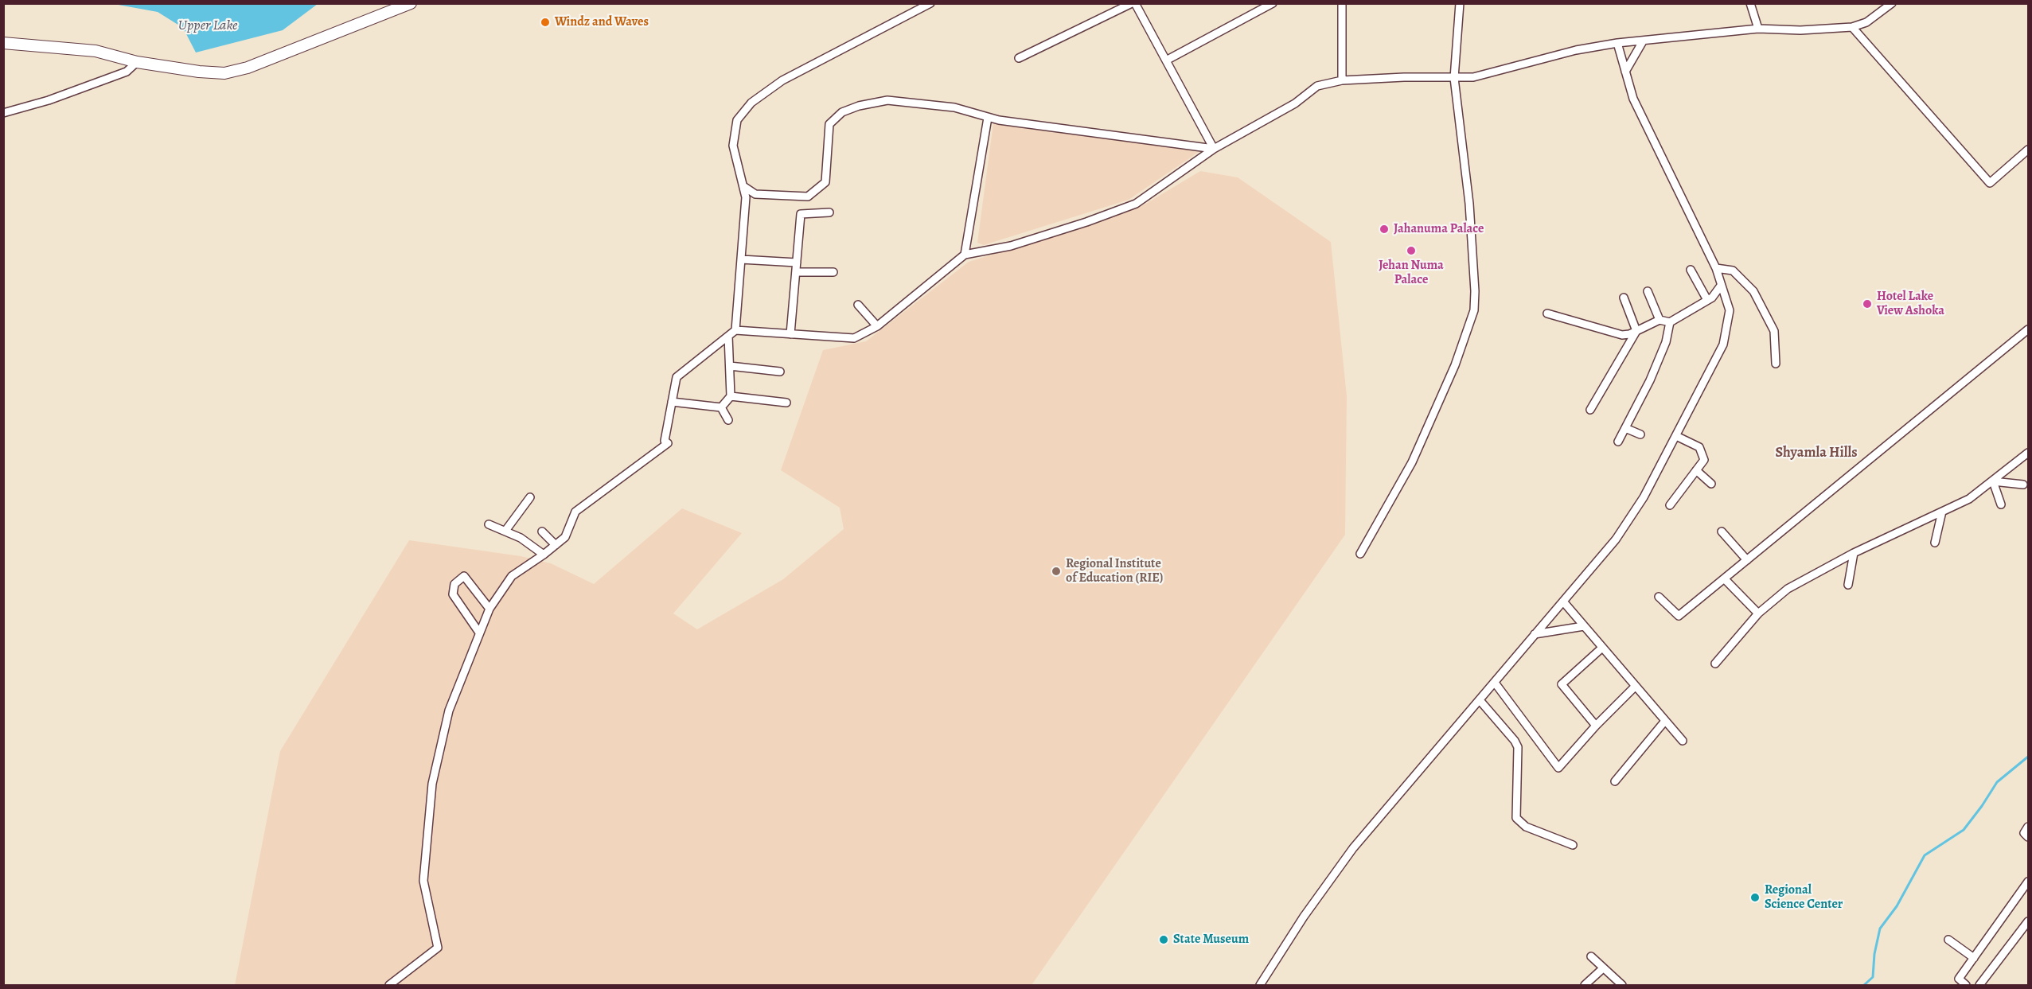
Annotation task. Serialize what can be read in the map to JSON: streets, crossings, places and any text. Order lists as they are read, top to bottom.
{
  "districts": ["Shyamla Hills"],
  "water": ["Upper Lake"],
  "places": [
    "Windz and Waves",
    "Jahanuma Palace",
    "Jehan Numa Palace",
    "Hotel Lake View Ashoka",
    "Regional Institute of Education (RIE)",
    "Regional Science Center",
    "State Museum"
  ]
}
